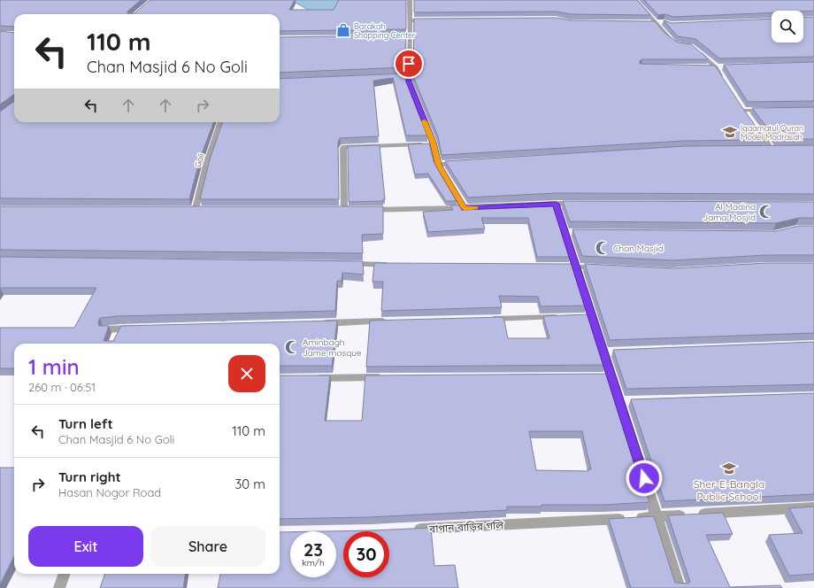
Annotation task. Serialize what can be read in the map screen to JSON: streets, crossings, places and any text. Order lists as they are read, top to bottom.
{
  "streets": {
    "street": ["Goli", "বাগান বাড়ির গলি"]
  },
  "places": {
    "shop": ["Barakah Shopping Center"],
    "school or university": ["Iqaamatul Quran Model Madrasah", "Sher-E-Bangla Public School"],
    "mosque": ["Al Madina Jama Mosjid", "Chan Masjid", "Aminbagh Jame mosque"]
  },
  "page": {
    "turn": ["110 m", "Chan Masjid 6 No Goli"],
    "heading": ["1 min", "260 m · 06:51"],
    "list": [
      {
        "name": "Turn left",
        "note": "Chan Masjid 6 No Goli",
        "value": "110 m"
      },
      {
        "name": "Turn right",
        "note": "Hasan Nogor Road",
        "value": "30 m"
      }
    ],
    "buttons": ["Exit", "Share"],
    "speed": "23 km/h",
    "limit": "30"
  }
}
